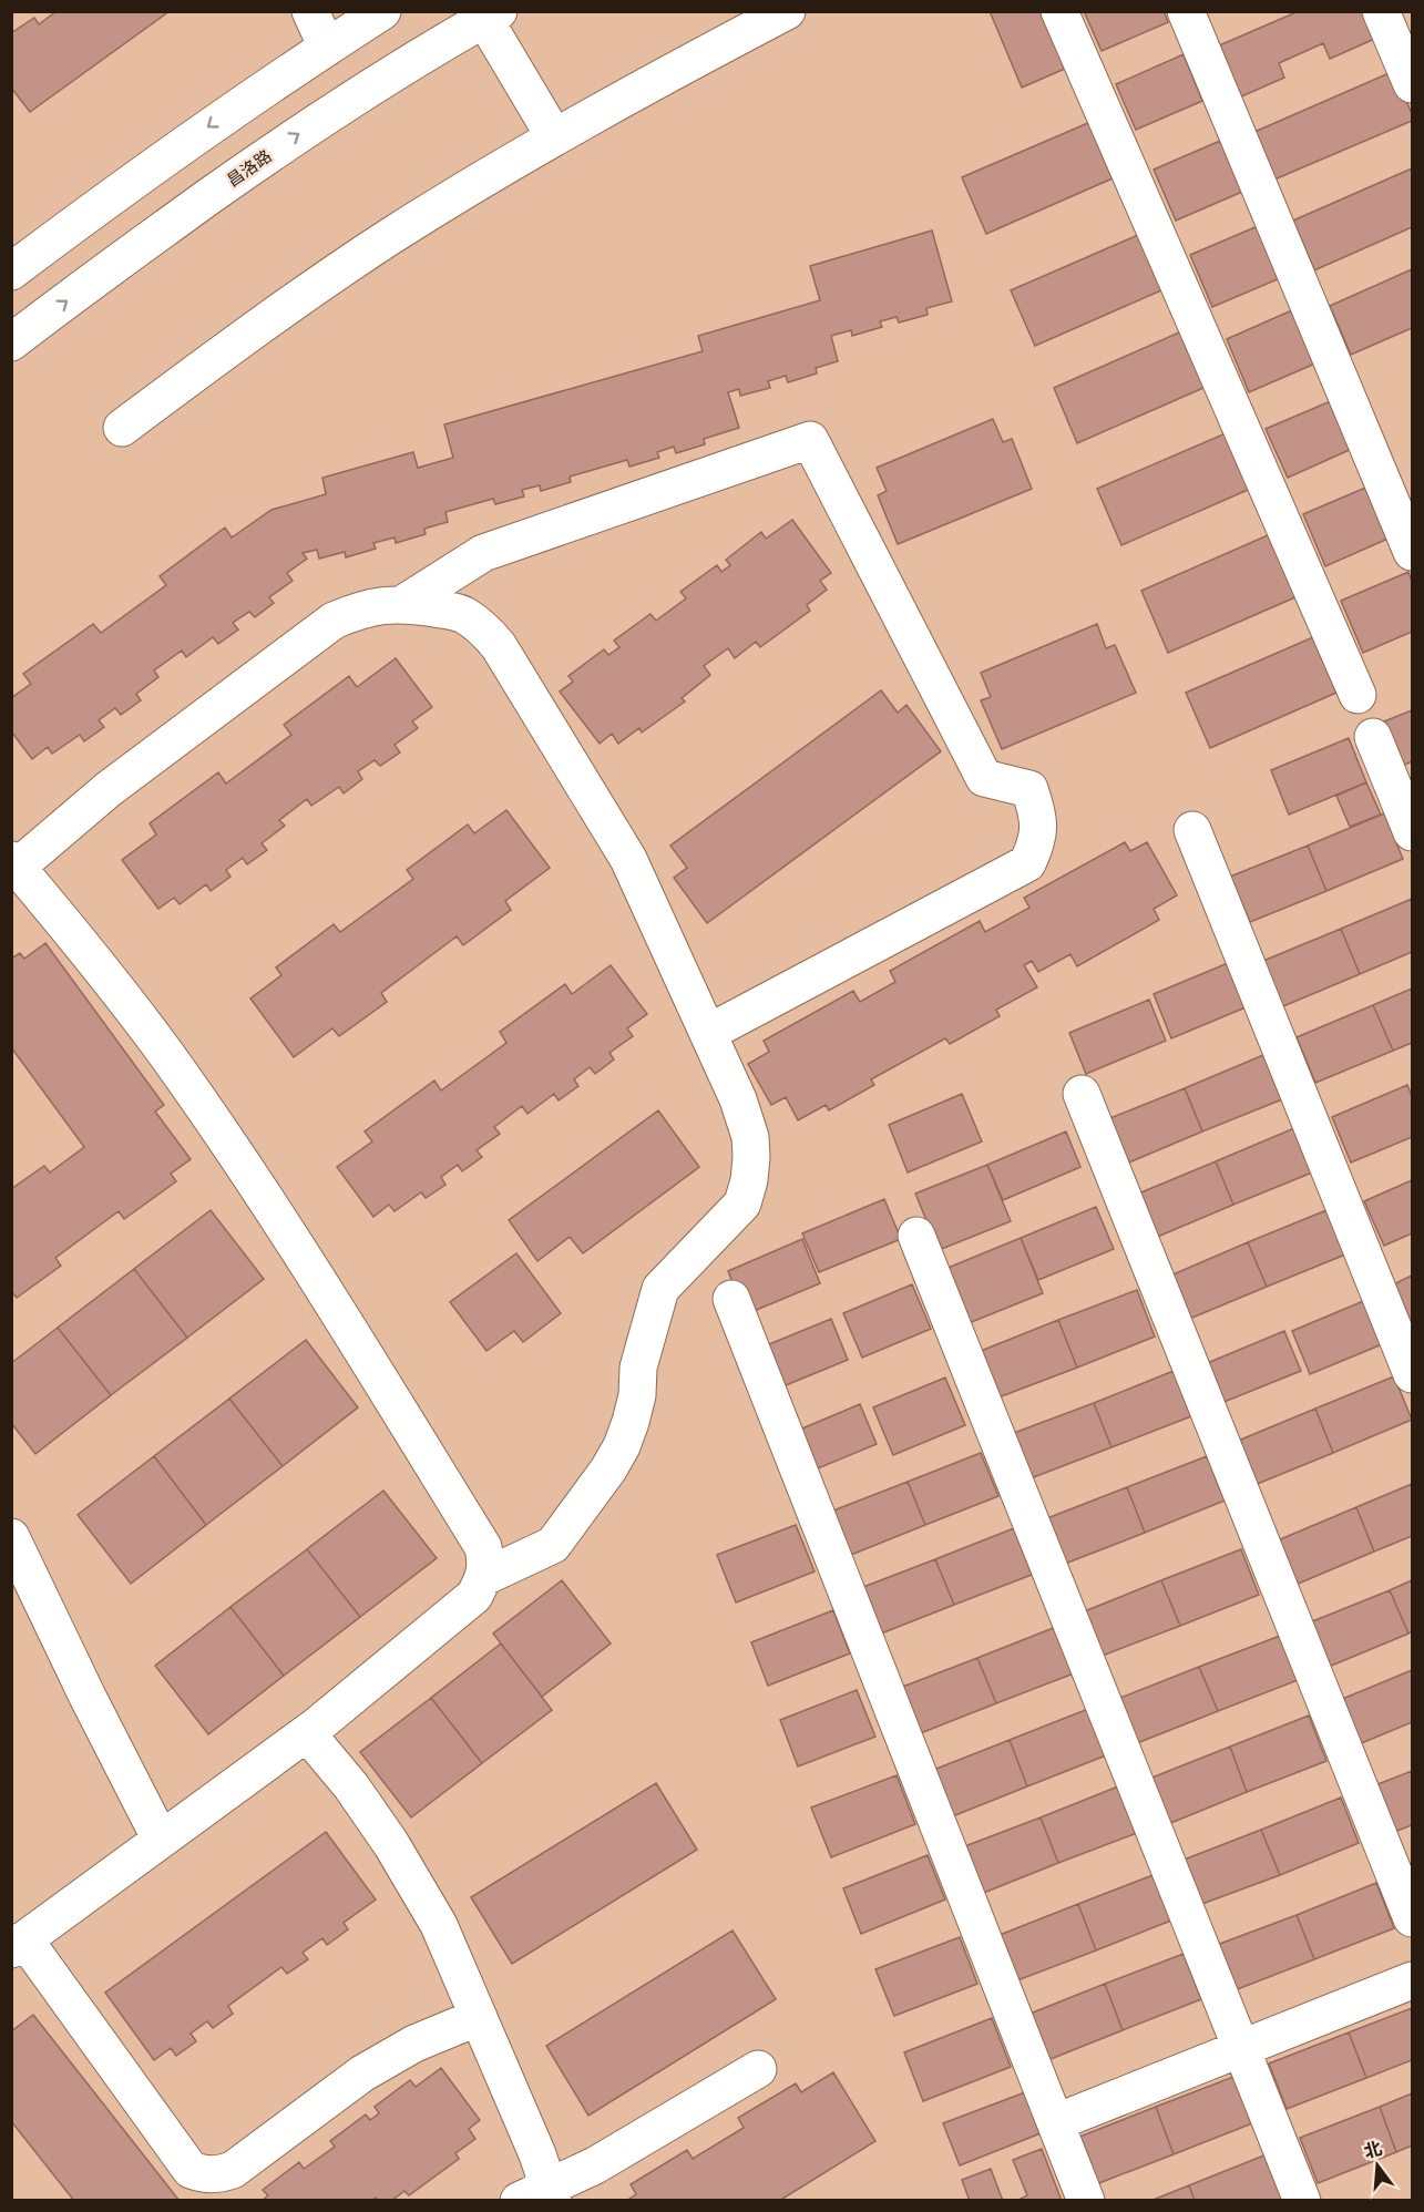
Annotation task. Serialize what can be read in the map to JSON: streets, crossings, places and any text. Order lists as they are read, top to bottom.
{
  "streets": {
    "street": ["昌洛路"]
  },
  "north": "top"
}
